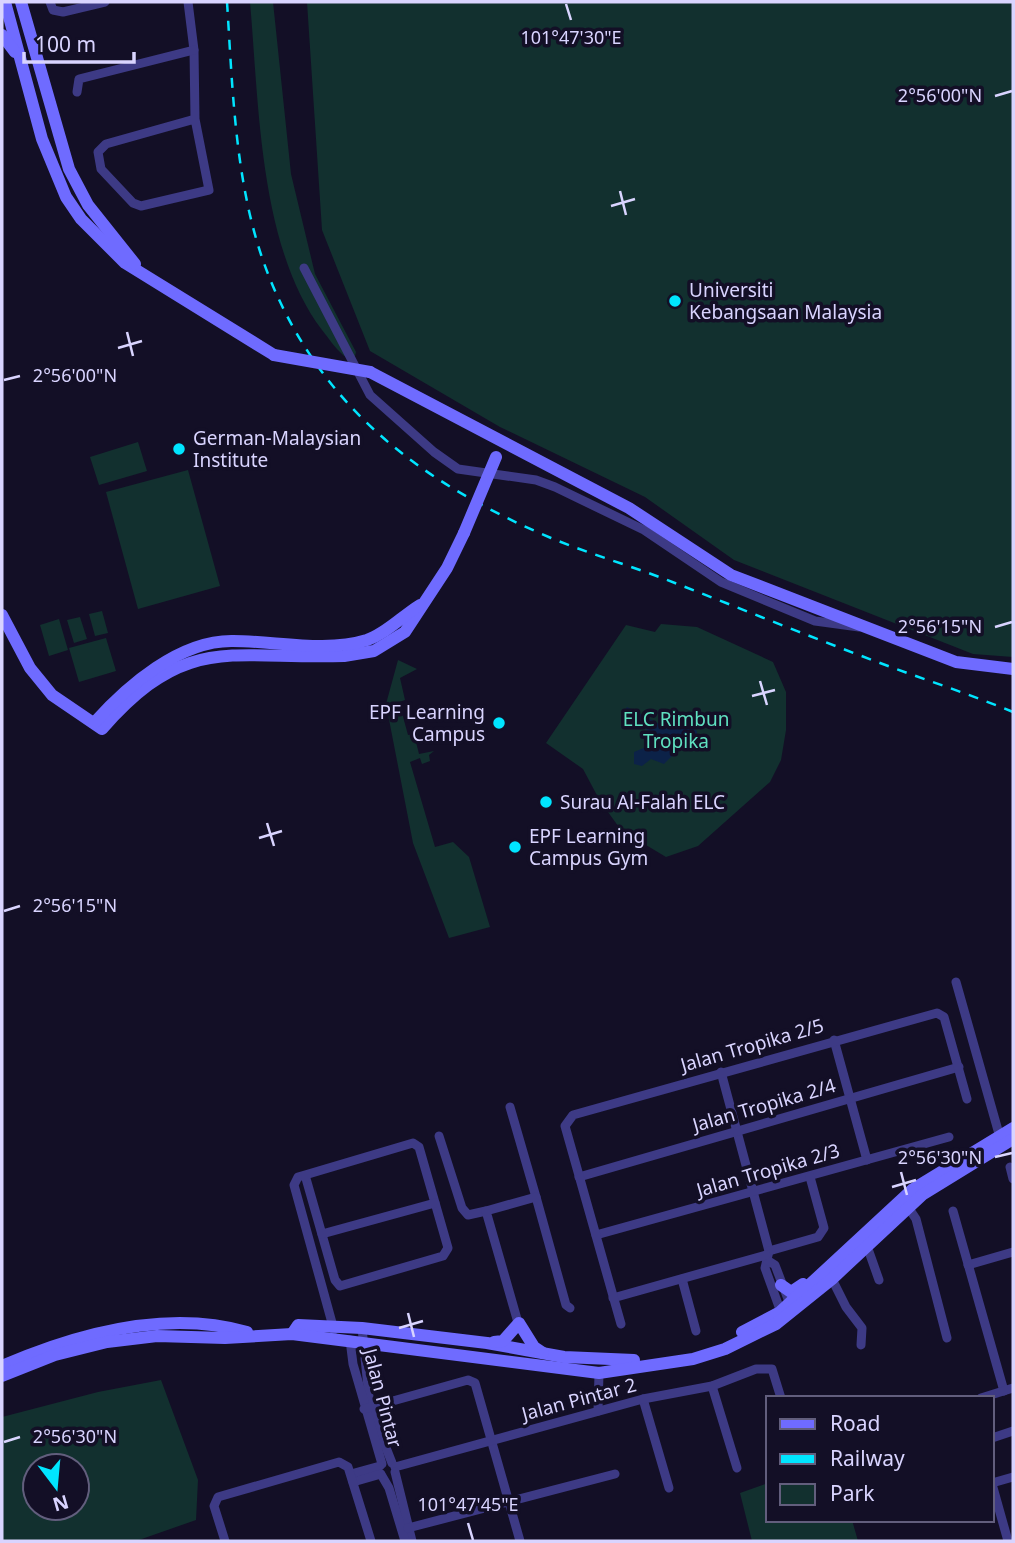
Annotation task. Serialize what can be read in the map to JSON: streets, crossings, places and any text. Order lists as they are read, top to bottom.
{
  "streets": {
    "street": [
      "Jalan Tropika 2/5",
      "Jalan Tropika 2/4",
      "Jalan Tropika 2/3",
      "Jalan Pintar",
      "Jalan Pintar 2"
    ]
  },
  "crossings": [
    ["Jalan Tropika 2/5", "Jalan Tropika 2/4"],
    ["Jalan Pintar", "Jalan Pintar 2"]
  ],
  "parks": ["ELC Rimbun Tropika"],
  "places": [
    "Universiti Kebangsaan Malaysia",
    "German-Malaysian Institute",
    "EPF Learning Campus",
    "Surau Al-Falah ELC",
    "EPF Learning Campus Gym"
  ],
  "legend": ["Road", "Railway", "Park"],
  "scale_bar": "100 m",
  "north": "bottom",
  "coordinates": [
    "101°47'30\"E",
    "2°56'00\"N",
    "2°56'15\"N",
    "2°56'30\"N",
    "101°47'45\"E"
  ]
}
